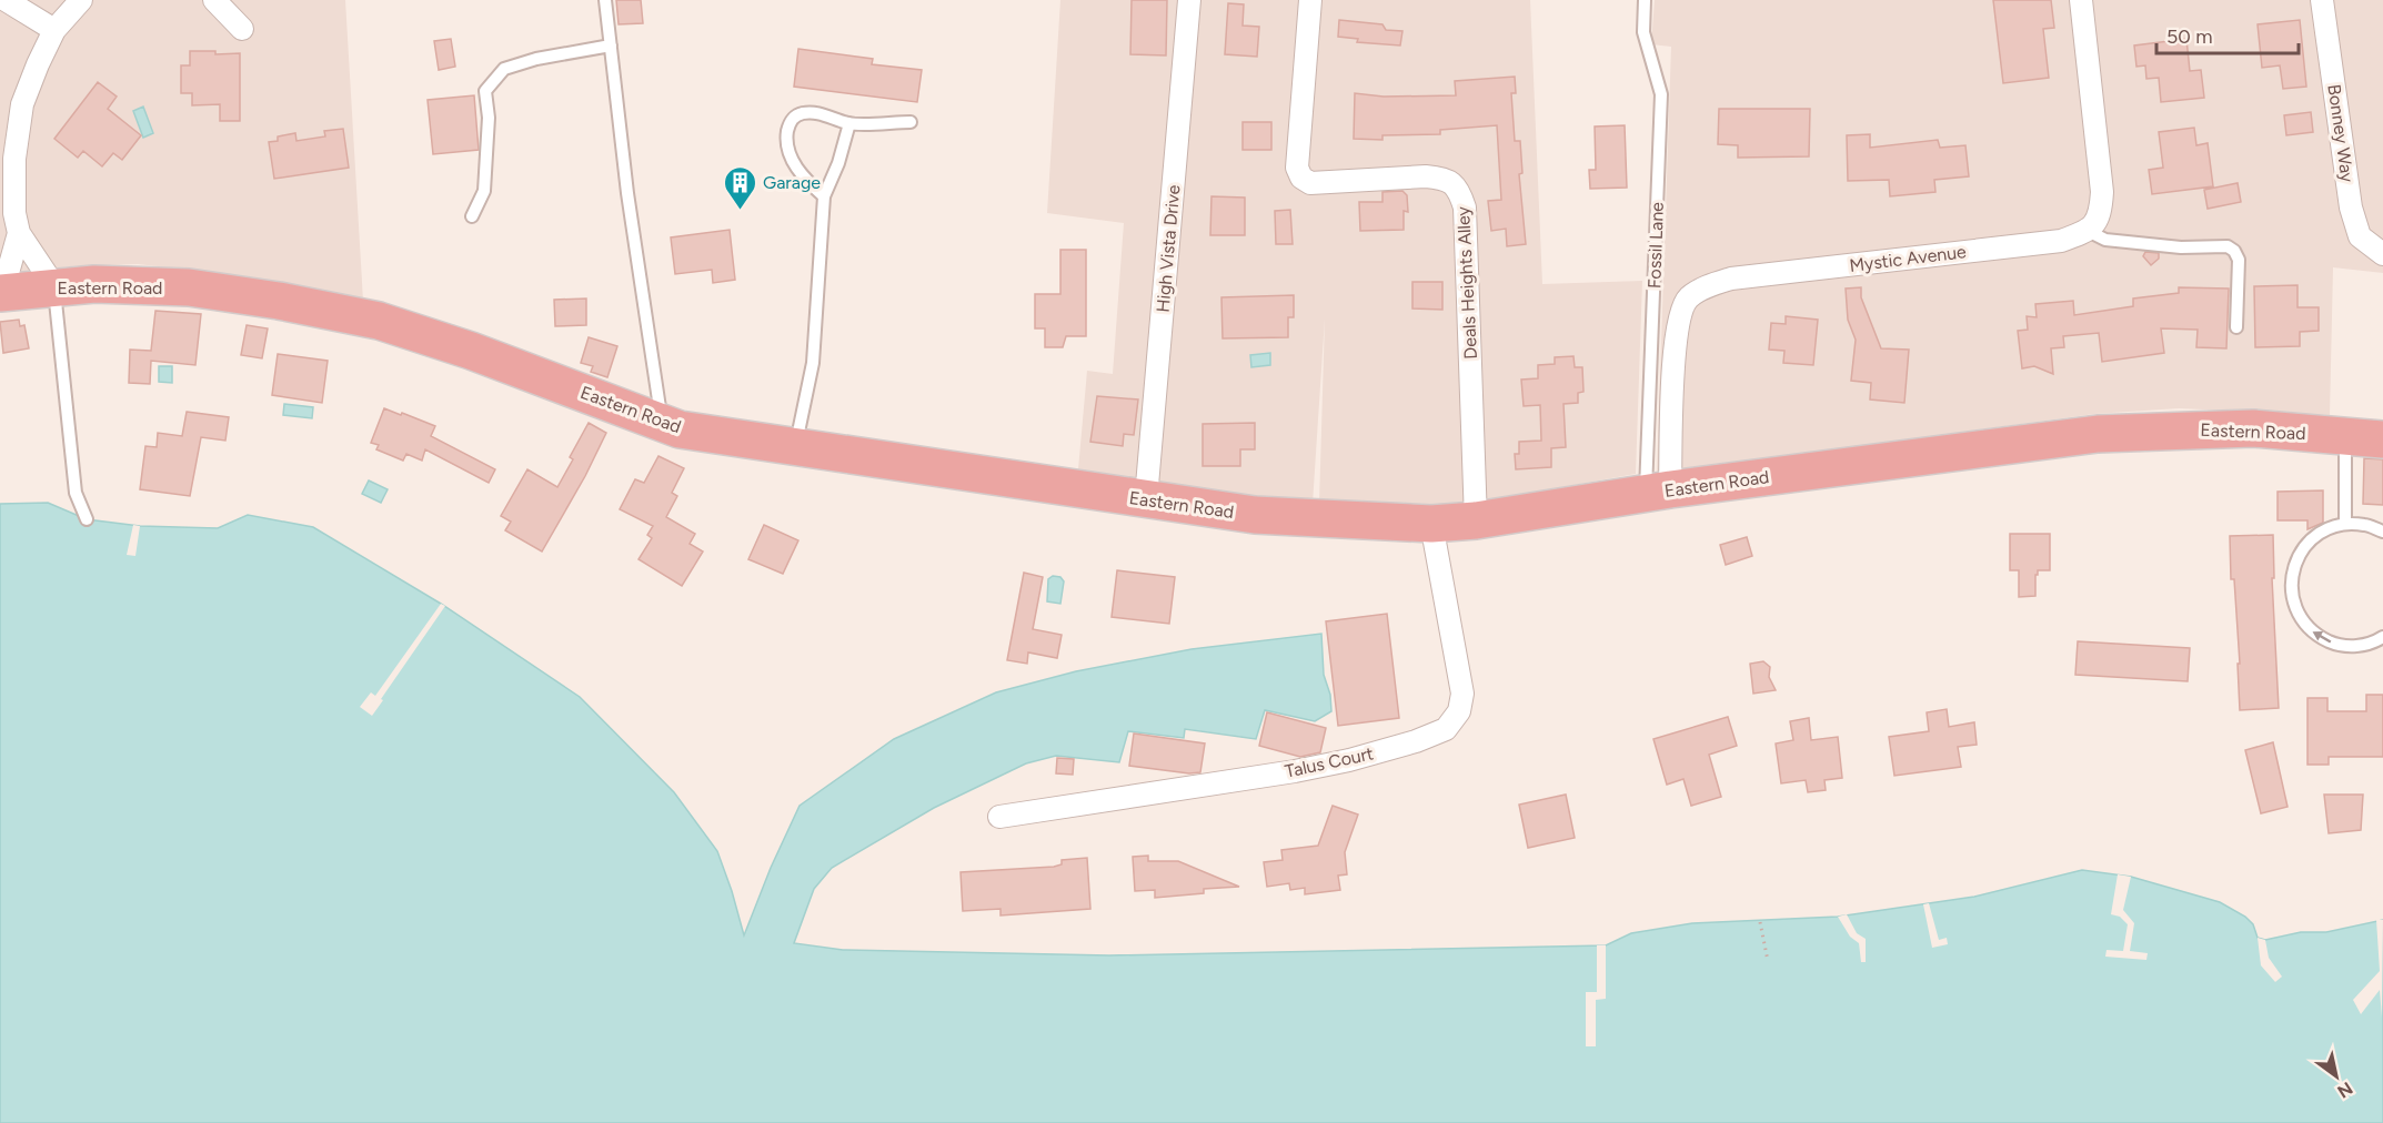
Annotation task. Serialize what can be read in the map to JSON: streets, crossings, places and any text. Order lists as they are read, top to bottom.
{
  "streets": {
    "highway": ["Eastern Road"],
    "street": [
      "Bonney Way",
      "High Vista Drive",
      "Mystic Avenue",
      "Deals Heights Alley",
      "Talus Court"
    ],
    "lane": ["Fossil Lane"]
  },
  "crossings": [
    ["Fossil Lane", "Mystic Avenue"],
    ["Fossil Lane", "Eastern Road"],
    ["High Vista Drive", "Eastern Road"],
    ["Mystic Avenue", "Eastern Road"],
    ["Deals Heights Alley", "Eastern Road"],
    ["Eastern Road", "Talus Court"]
  ],
  "places": {
    "building": ["Garage"]
  },
  "scale_bar": "50 m",
  "north": "bottom right"
}
